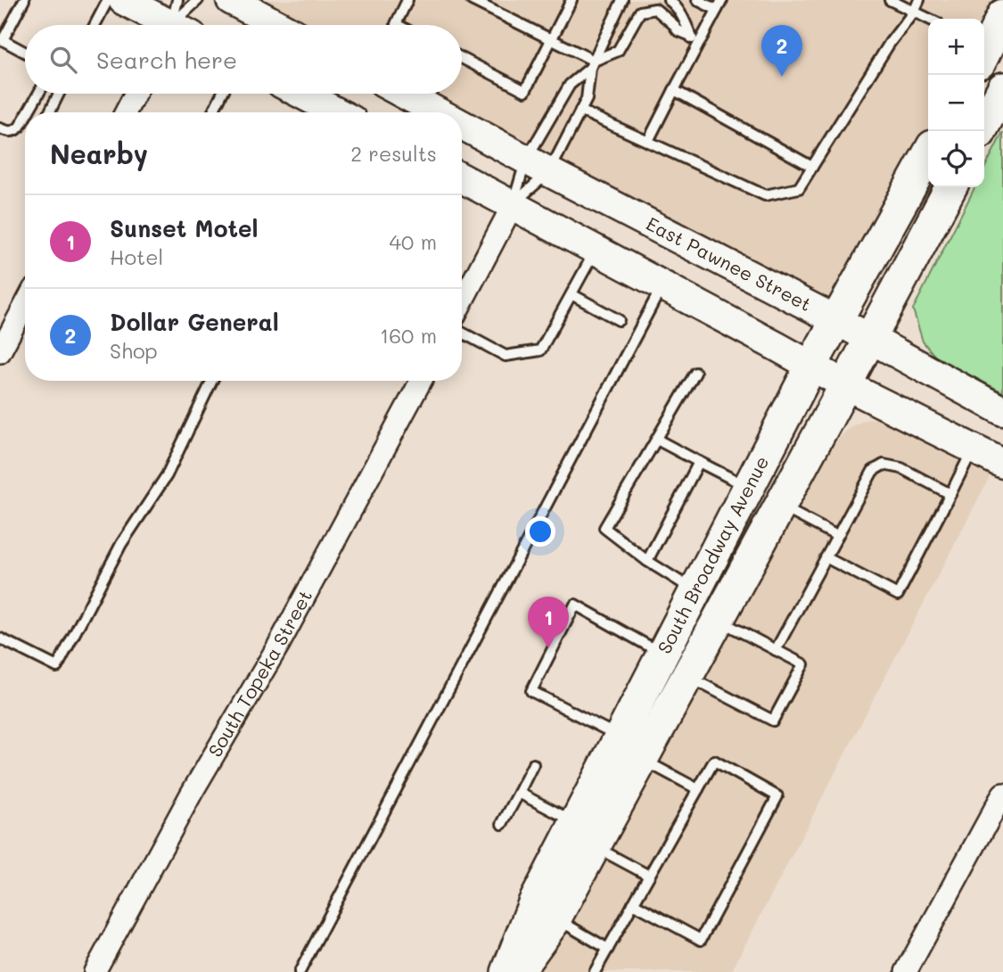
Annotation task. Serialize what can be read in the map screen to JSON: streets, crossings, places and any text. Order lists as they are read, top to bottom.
{
  "streets": {
    "main road": ["East Pawnee Street", "South Broadway Avenue"],
    "street": ["South Topeka Street"]
  },
  "crossings": [
    ["East Pawnee Street", "South Broadway Avenue"]
  ],
  "page": {
    "map_buttons": ["+", "−"],
    "pins": ["2", "1"],
    "search": "Search here",
    "heading": ["Nearby", "2 results"],
    "list": [
      {
        "mark": "1",
        "name": "Sunset Motel",
        "note": "Hotel",
        "value": "40 m"
      },
      {
        "mark": "2",
        "name": "Dollar General",
        "note": "Shop",
        "value": "160 m"
      }
    ]
  }
}
